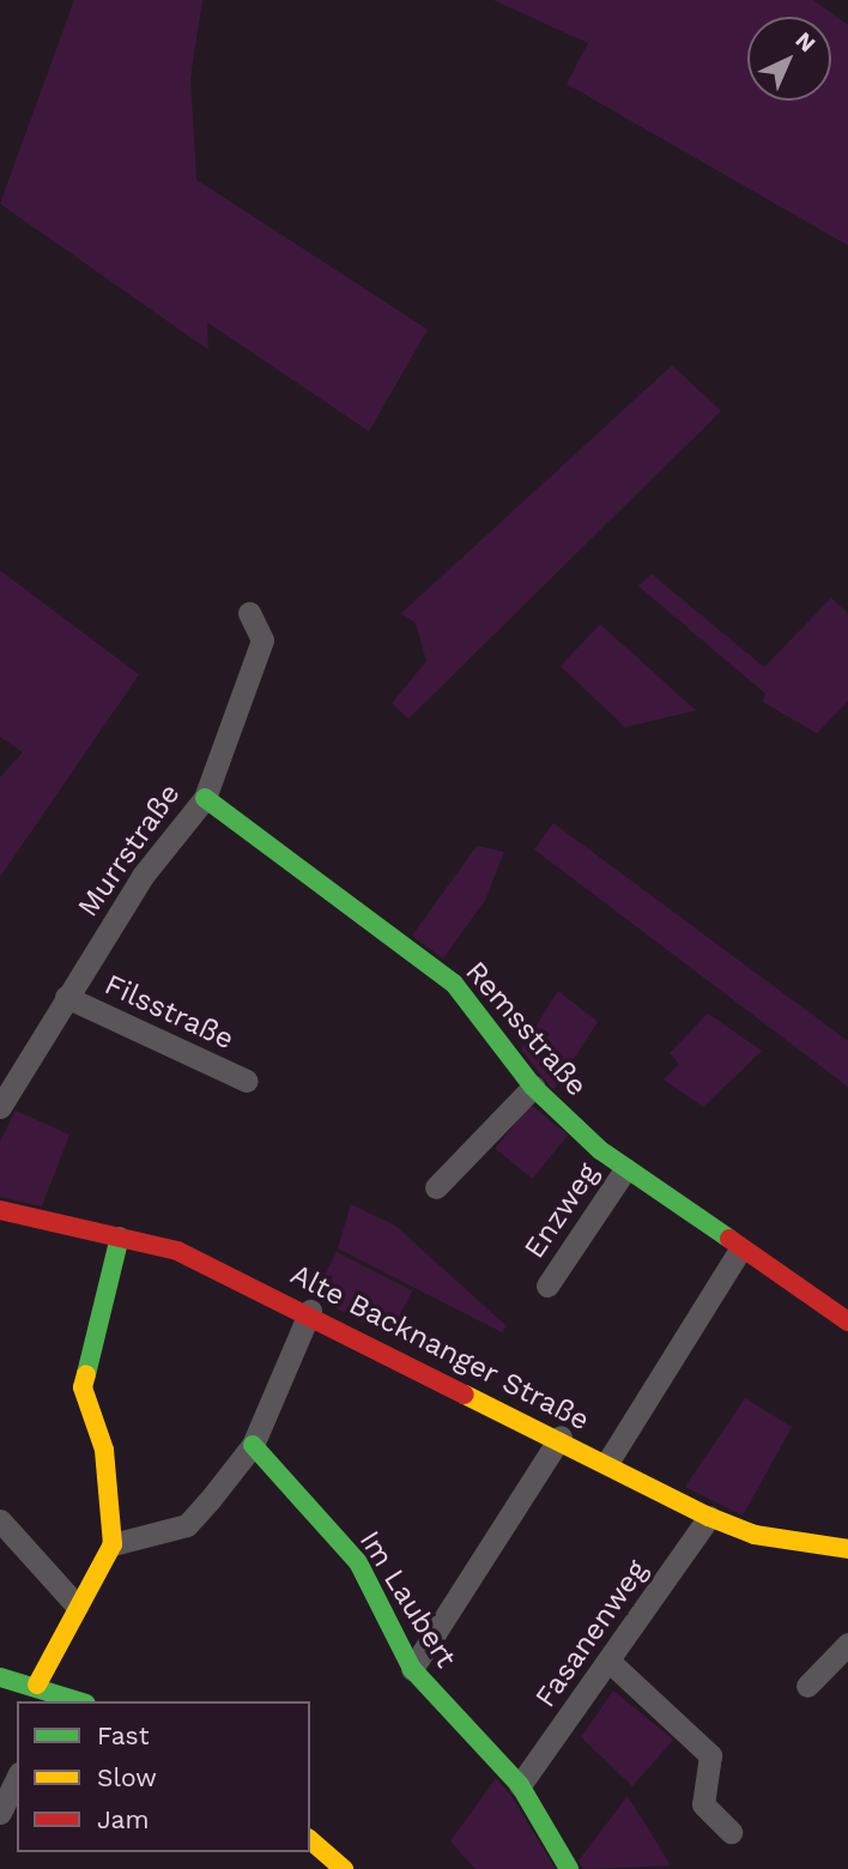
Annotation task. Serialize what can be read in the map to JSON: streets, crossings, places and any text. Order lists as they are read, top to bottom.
{
  "streets": {
    "street": [
      "Murrstraße",
      "Filsstraße",
      "Remsstraße",
      "Enzweg",
      "Alte Backnanger Straße",
      "Im Laubert",
      "Fasanenweg"
    ]
  },
  "crossings": [
    ["Murrstraße", "Filsstraße"],
    ["Murrstraße", "Remsstraße"],
    ["Remsstraße", "Enzweg"],
    ["Alte Backnanger Straße", "Fasanenweg"],
    ["Im Laubert", "Fasanenweg"]
  ],
  "legend": ["Fast", "Slow", "Jam"],
  "north": "top right"
}
